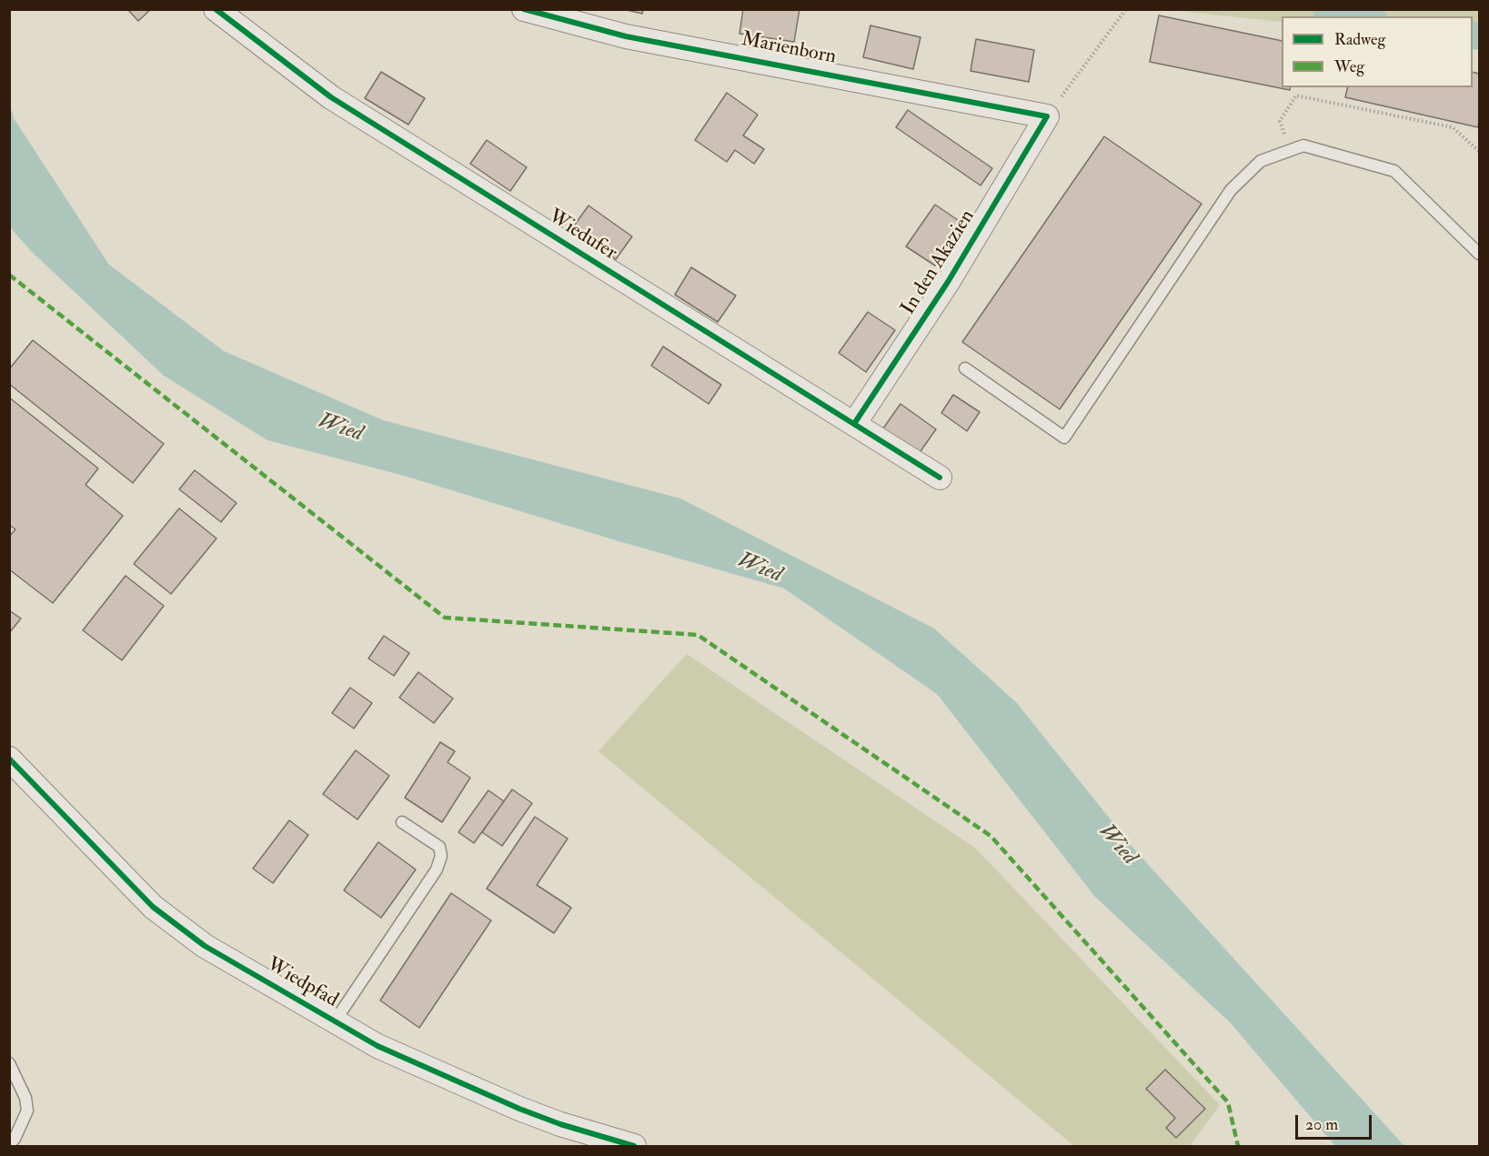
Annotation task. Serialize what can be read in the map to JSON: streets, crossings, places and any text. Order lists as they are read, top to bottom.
{
  "streets": {
    "street": [
      "Marienborn",
      "Wiedufer",
      "In den Akazien",
      "Wiedpfad"
    ]
  },
  "crossings": [
    ["Marienborn", "In den Akazien"],
    ["Wiedufer", "In den Akazien"]
  ],
  "water": ["Wied"],
  "legend": ["Radweg", "Weg"],
  "scale_bar": "20 m"
}
